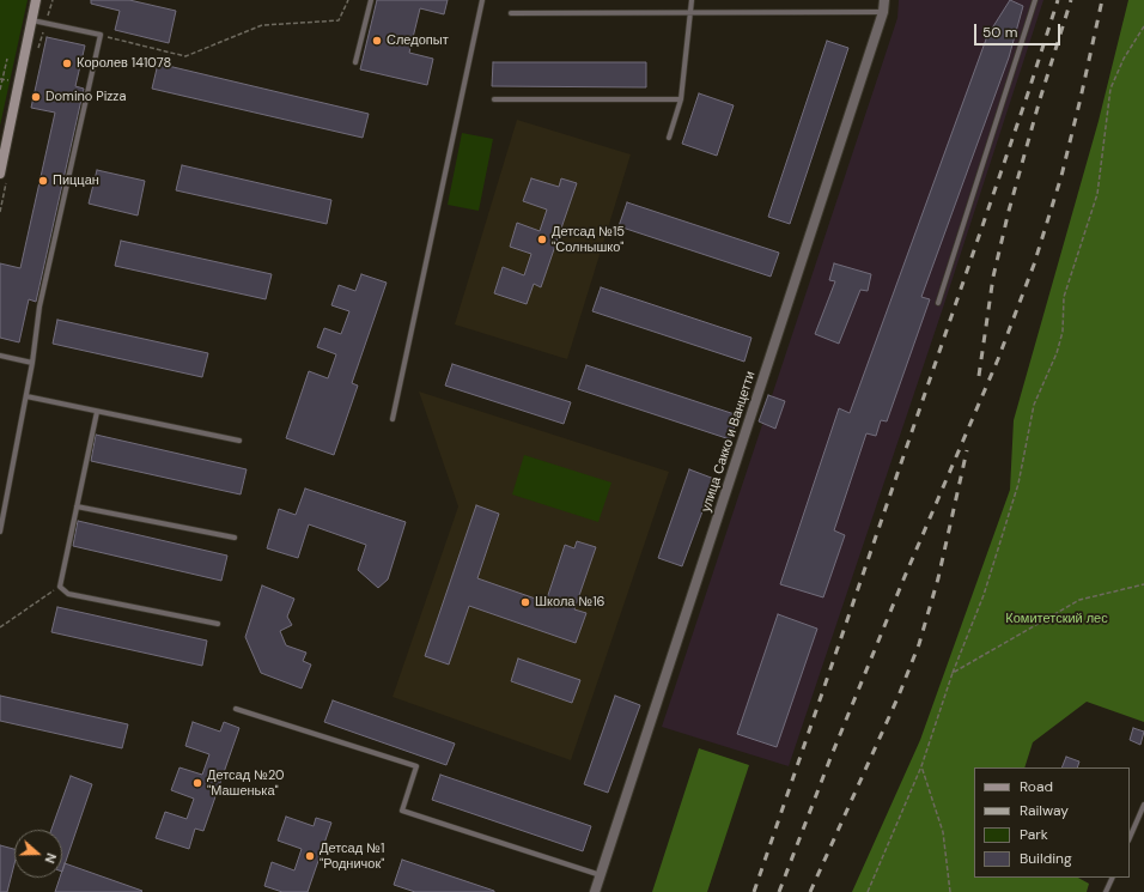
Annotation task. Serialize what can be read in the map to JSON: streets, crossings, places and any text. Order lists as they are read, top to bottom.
{
  "streets": {
    "street": ["улица Сакко и Ванцетти"]
  },
  "parks": ["Комитетский лес"],
  "places": [
    "Следопыт",
    "Королев 141078",
    "Domino Pizza",
    "Пиццан",
    "Детсад №15 \"Солнышко\"",
    "Школа №16",
    "Детсад №20 \"Машенька\"",
    "Детсад №1 \"Родничок\""
  ],
  "legend": [
    "Road",
    "Railway",
    "Park",
    "Building"
  ],
  "scale_bar": "50 m",
  "north": "right"
}
